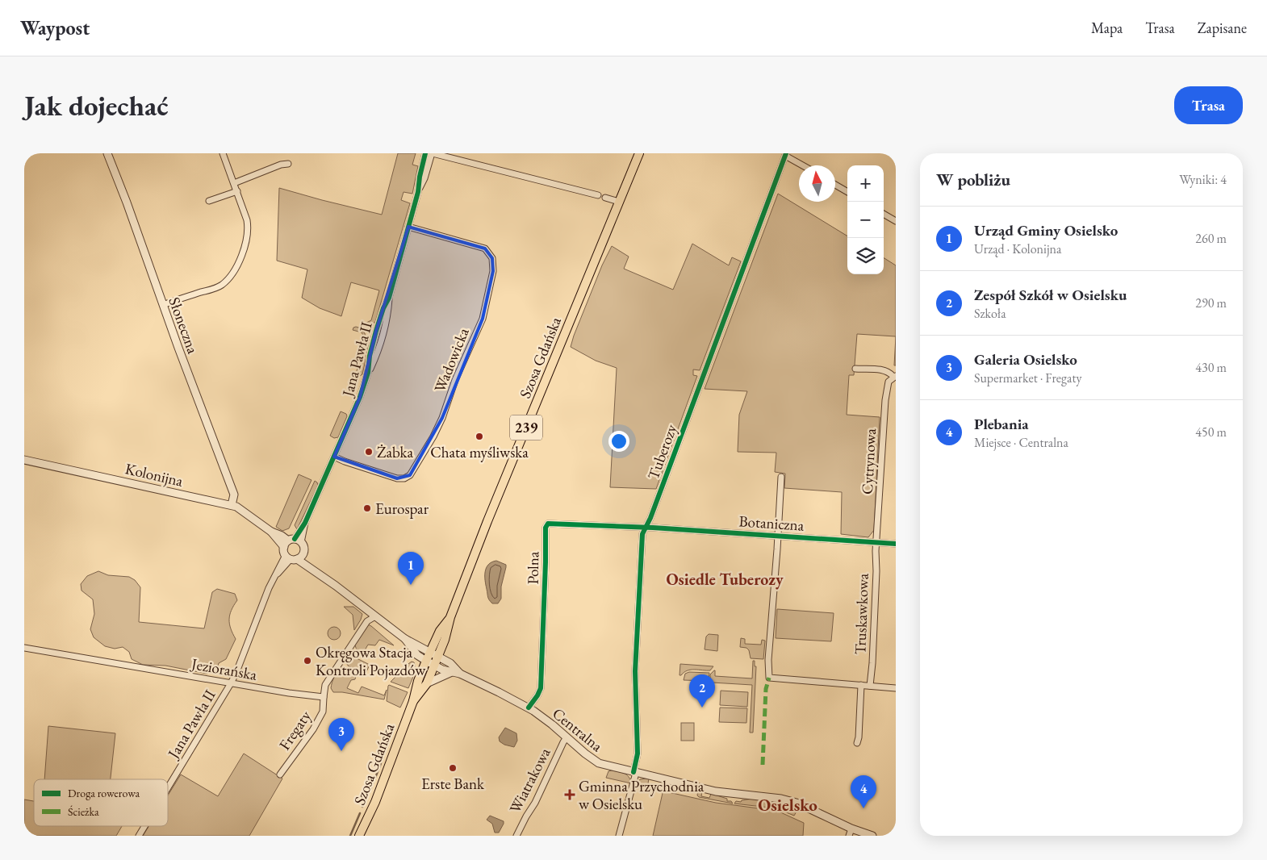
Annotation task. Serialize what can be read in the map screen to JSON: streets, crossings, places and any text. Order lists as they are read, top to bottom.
{
  "streets": {
    "main road": ["Szosa Gdańska", "239"],
    "street": [
      "Słoneczna",
      "Jana Pawła II",
      "Wadowicka",
      "Tuberozy",
      "Cytrynowa",
      "Kolonijna",
      "Botaniczna",
      "Polna",
      "Truskawkowa",
      "Jeziorańska",
      "Centralna",
      "Fregaty",
      "Wiatrakowa"
    ]
  },
  "crossings": [
    ["Słoneczna", "Kolonijna"],
    ["Szosa Gdańska", "Centralna"],
    ["Jana Pawła II", "Wadowicka"],
    ["Jana Pawła II", "Kolonijna"],
    ["Jana Pawła II", "Jeziorańska"],
    ["Tuberozy", "Botaniczna"],
    ["Tuberozy", "Polna"],
    ["Tuberozy", "Centralna"],
    ["Cytrynowa", "Botaniczna"],
    ["Cytrynowa", "Truskawkowa"],
    ["Botaniczna", "Polna"],
    ["Botaniczna", "Truskawkowa"],
    ["Polna", "Centralna"],
    ["Jeziorańska", "Fregaty"],
    ["Centralna", "Wiatrakowa"]
  ],
  "districts": ["Osiedle Tuberozy", "Osielsko"],
  "places": {
    "other": [
      "Chata myśliwska",
      "Żabka",
      "Eurospar",
      "Okręgowa Stacja Kontroli Pojazdów",
      "Erste Bank"
    ],
    "health": ["Gminna Przychodnia w Osielsku"]
  },
  "legend": ["Droga rowerowa", "Ścieżka"],
  "north": "top",
  "page": {
    "header": "Waypost",
    "nav": ["Mapa", "Trasa", "Zapisane"],
    "buttons": "Trasa",
    "title": "Jak dojechać",
    "heading": ["W pobliżu", "Wyniki: 4"],
    "map_buttons": ["+", "−"],
    "list": [
      {
        "mark": "1",
        "name": "Urząd Gminy Osielsko",
        "note": "Urząd · Kolonijna",
        "value": "260 m"
      },
      {
        "mark": "2",
        "name": "Zespół Szkół w Osielsku",
        "note": "Szkoła",
        "value": "290 m"
      },
      {
        "mark": "3",
        "name": "Galeria Osielsko",
        "note": "Supermarket · Fregaty",
        "value": "430 m"
      },
      {
        "mark": "4",
        "name": "Plebania",
        "note": "Miejsce · Centralna",
        "value": "450 m"
      }
    ],
    "pins": [
      "1",
      "2",
      "3",
      "4"
    ]
  }
}
